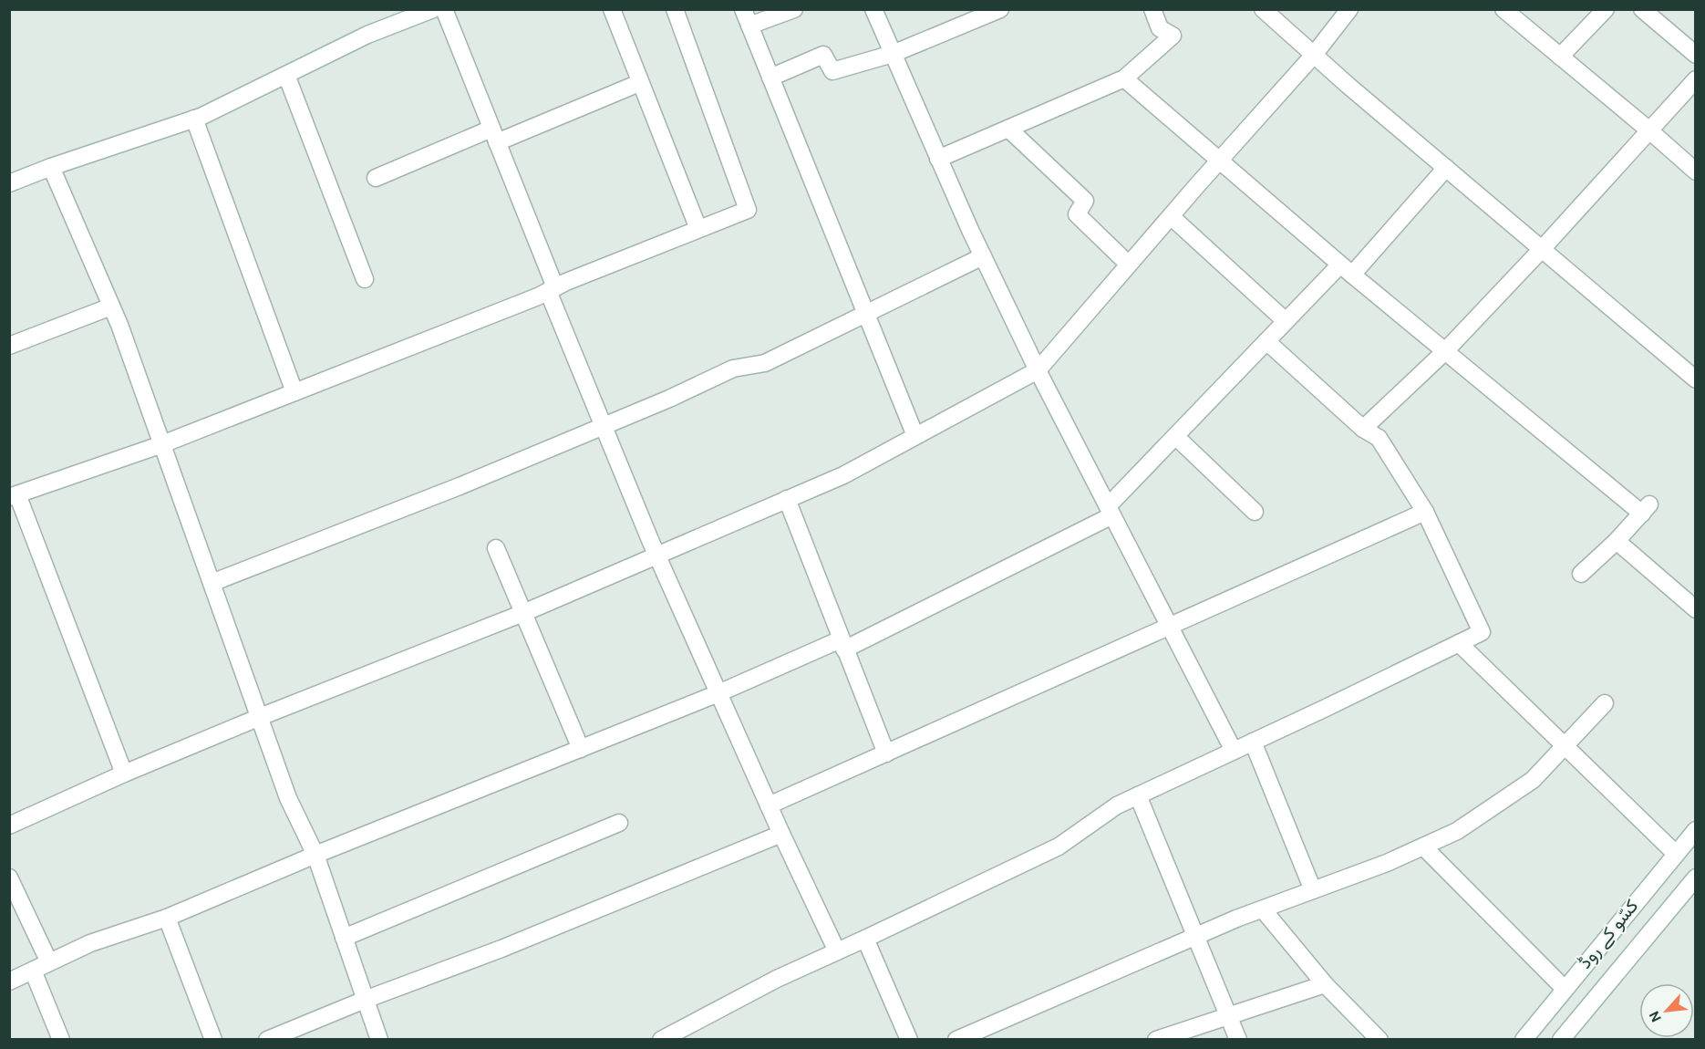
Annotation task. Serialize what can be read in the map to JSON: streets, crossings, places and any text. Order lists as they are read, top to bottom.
{
  "streets": {
    "street": ["کسّو کے روڈ"]
  },
  "north": "bottom left"
}
